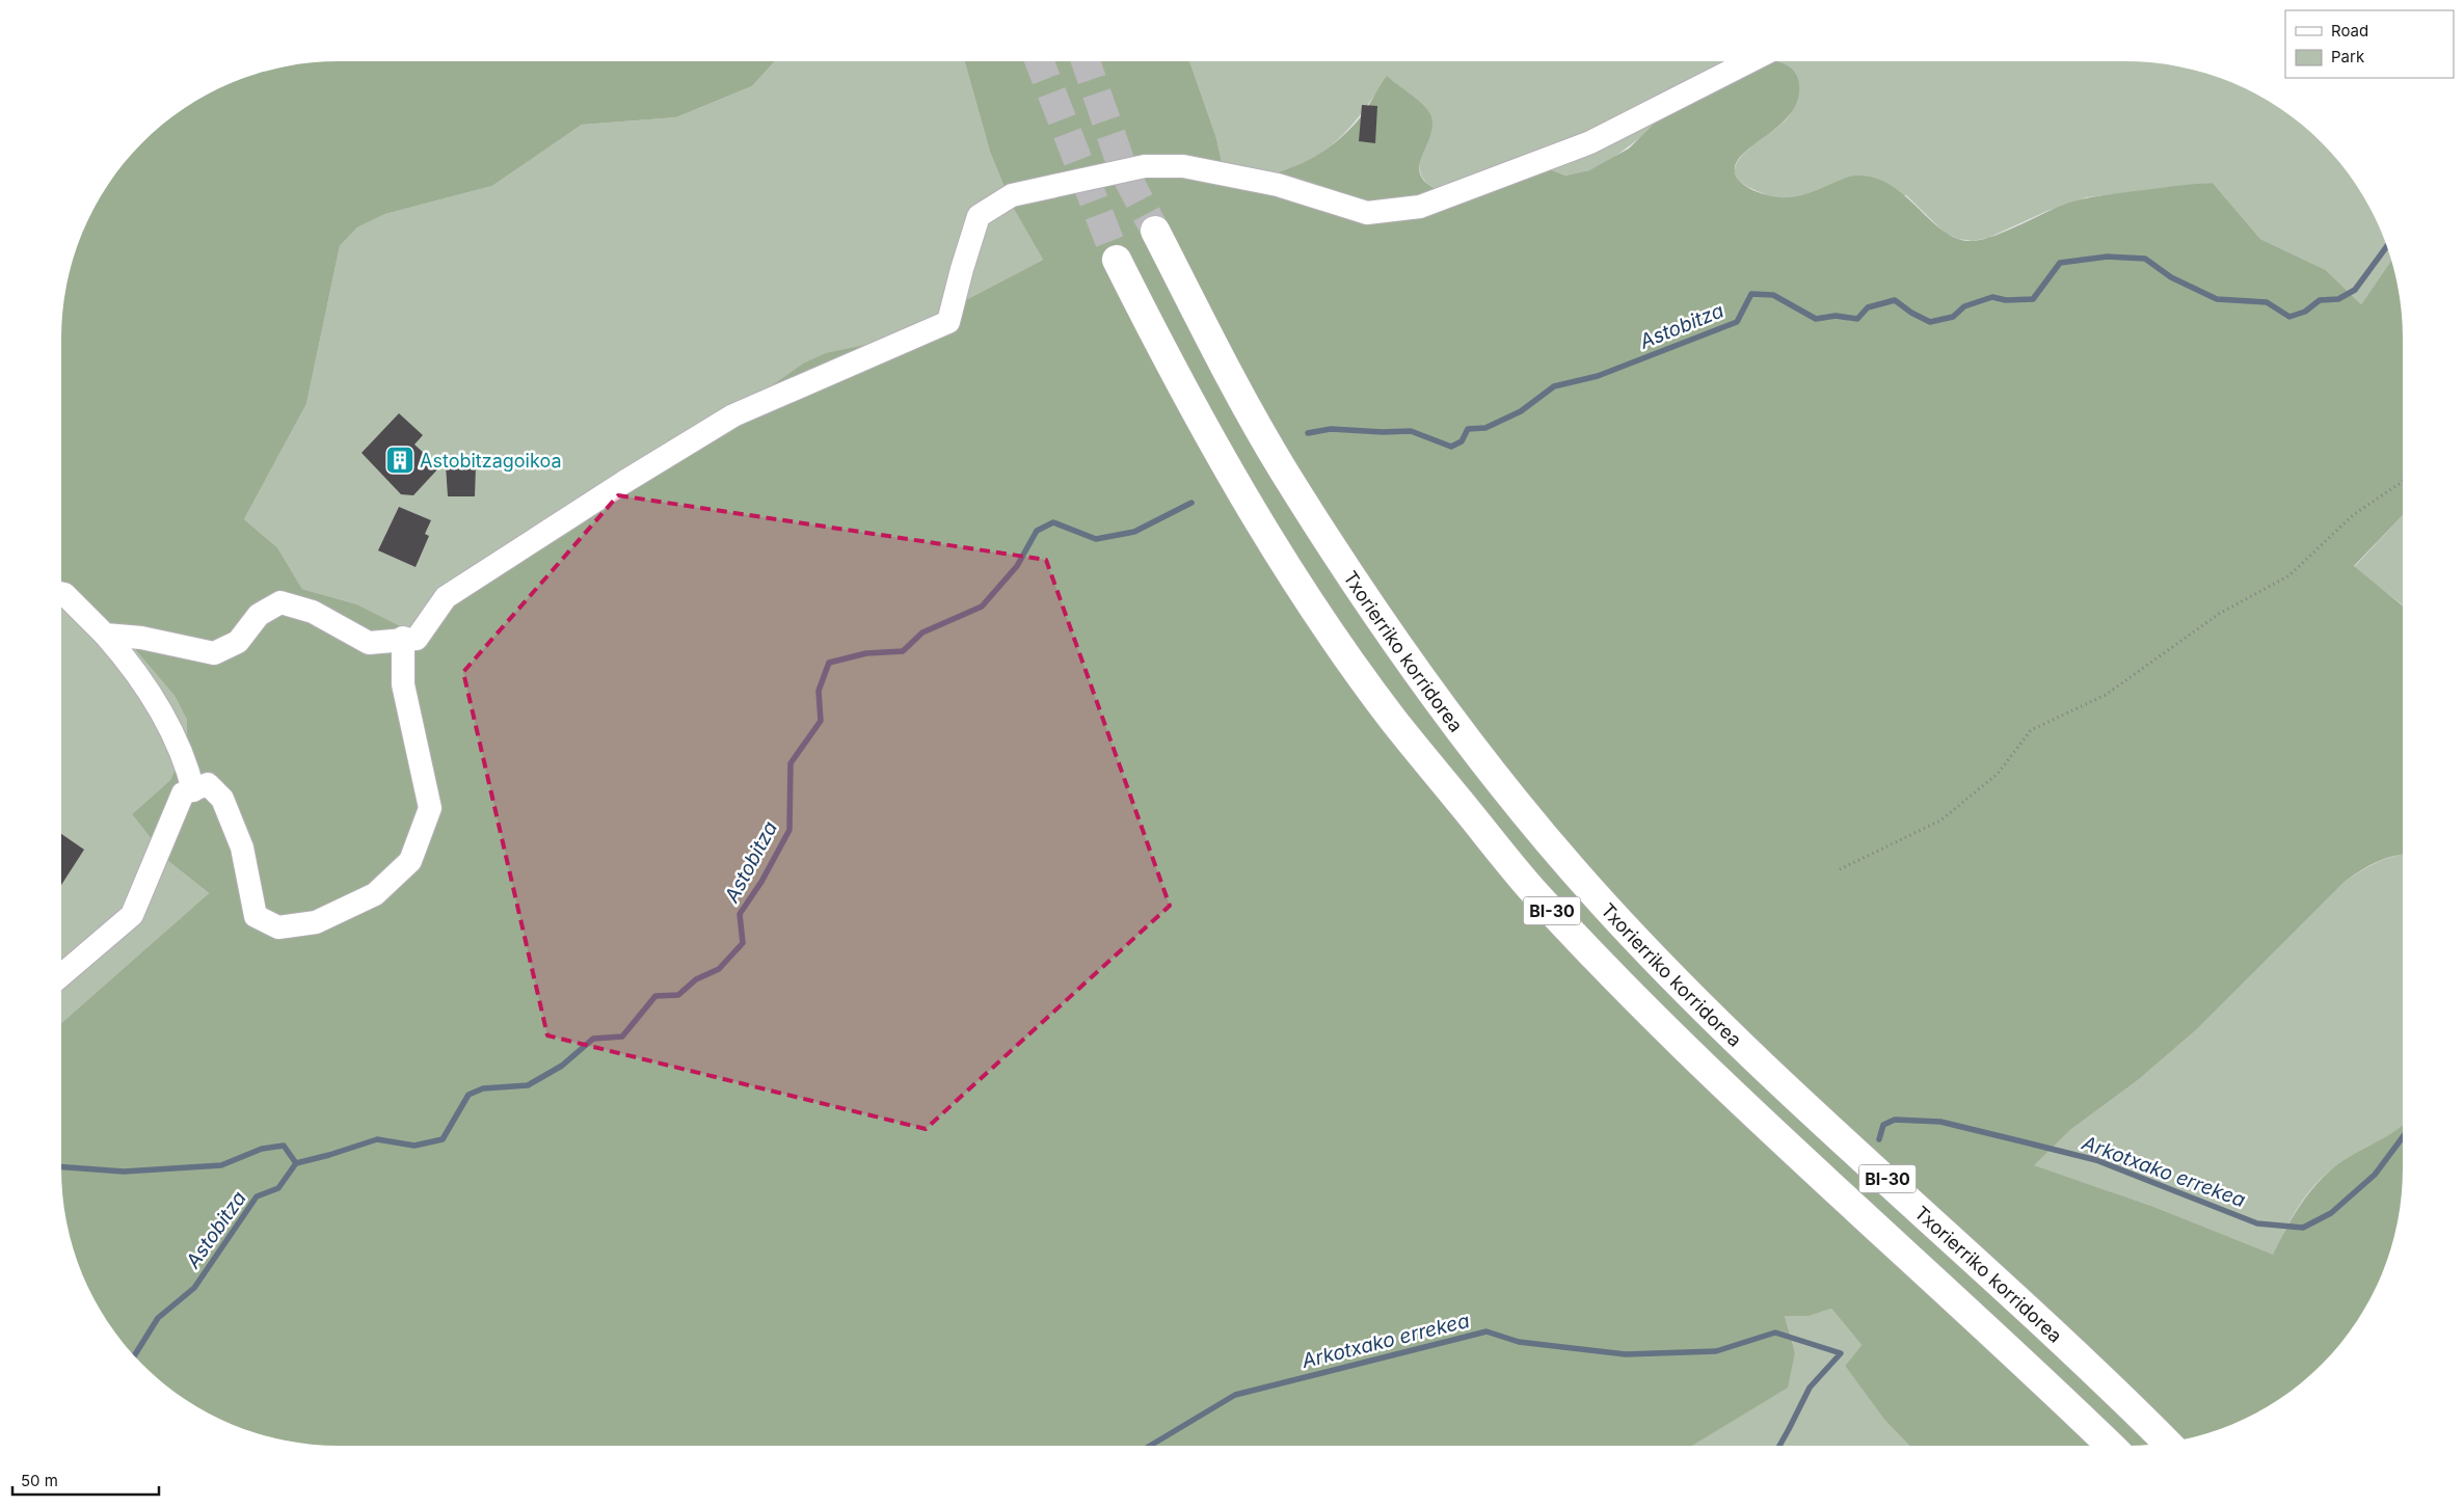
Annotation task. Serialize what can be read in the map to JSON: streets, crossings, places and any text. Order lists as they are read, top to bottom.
{
  "streets": {
    "highway": ["Txorierriko korridorea", "BI-30"]
  },
  "water": ["Astobitza", "Arkotxako errekea"],
  "places": {
    "building": ["Astobitzagoikoa"]
  },
  "legend": ["Road", "Park"],
  "scale_bar": "50 m"
}
